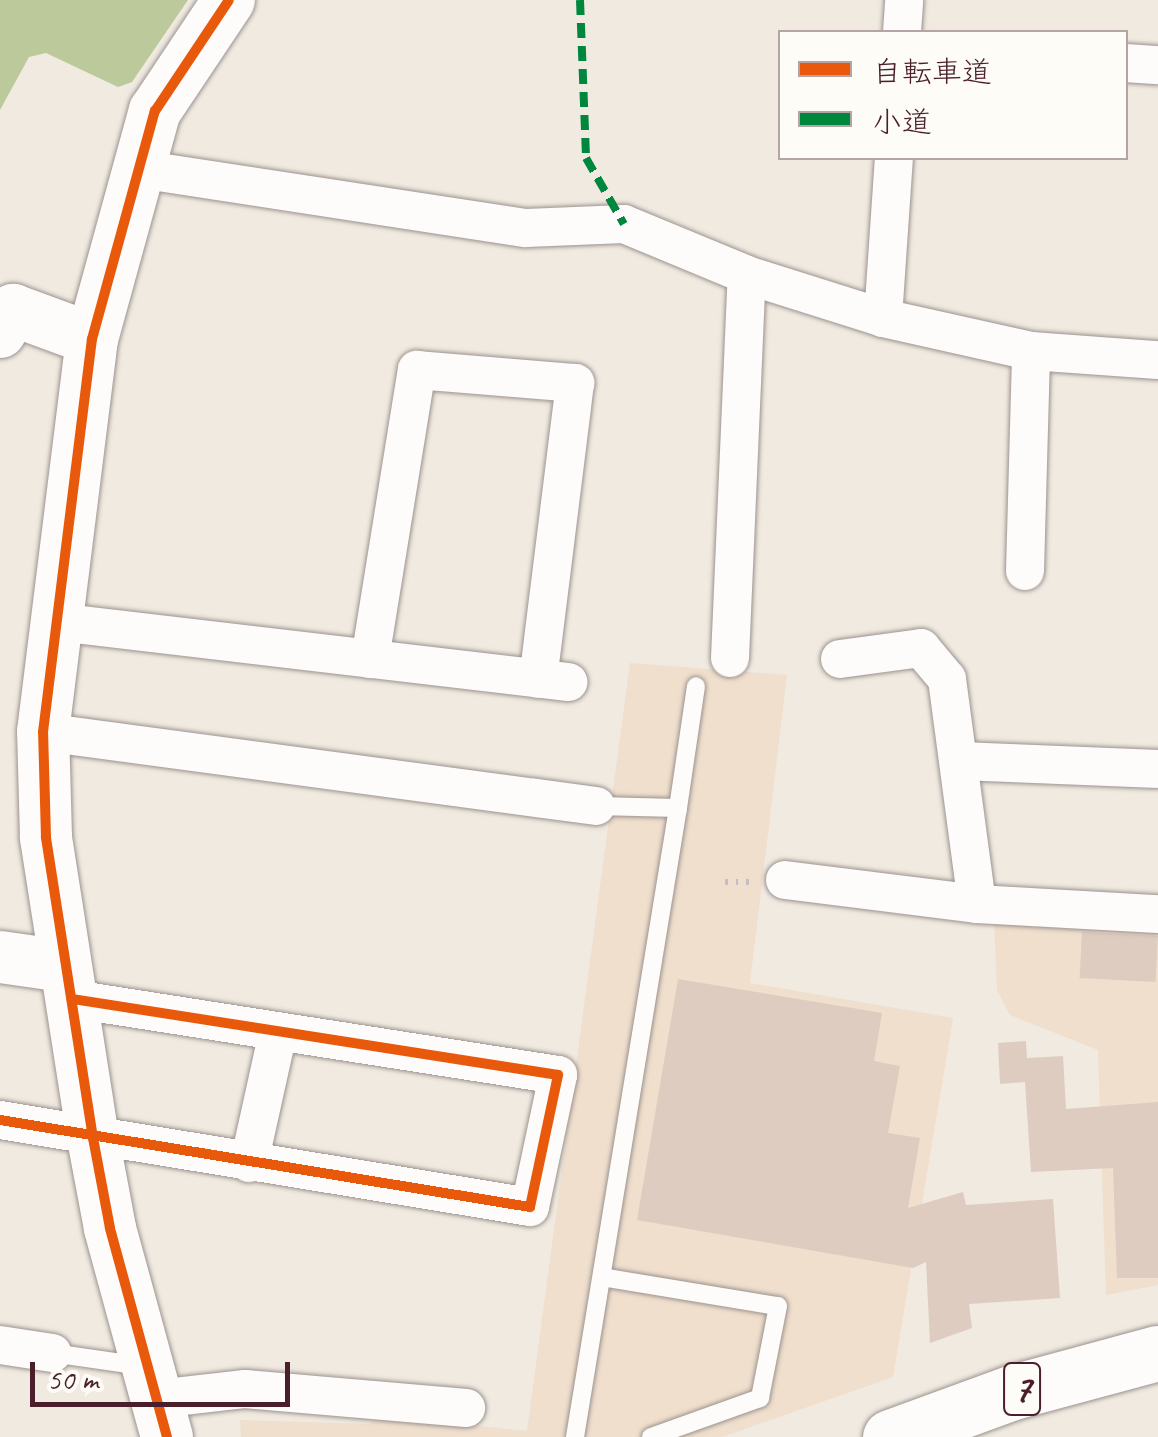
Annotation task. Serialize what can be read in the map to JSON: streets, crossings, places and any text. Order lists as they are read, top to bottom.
{
  "streets": {
    "highway": ["7"]
  },
  "legend": ["自転車道", "小道"],
  "scale_bar": "50 m"
}
